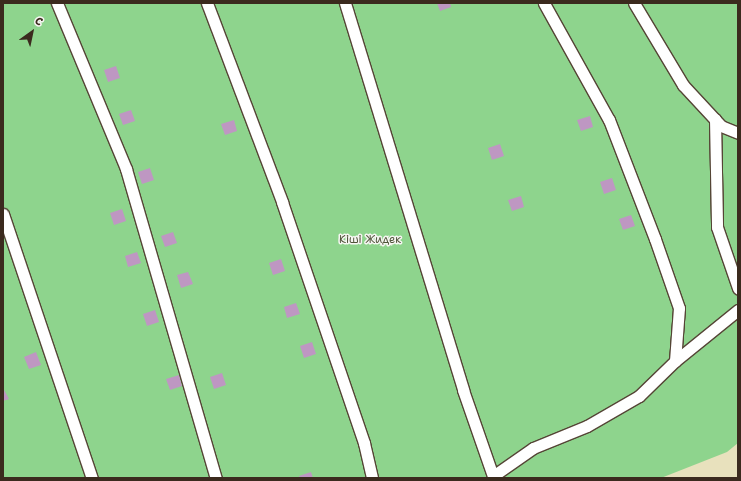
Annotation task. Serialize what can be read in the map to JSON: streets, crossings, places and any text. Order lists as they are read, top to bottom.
{
  "parks": ["Кіші Жидек"],
  "north": "top right"
}
